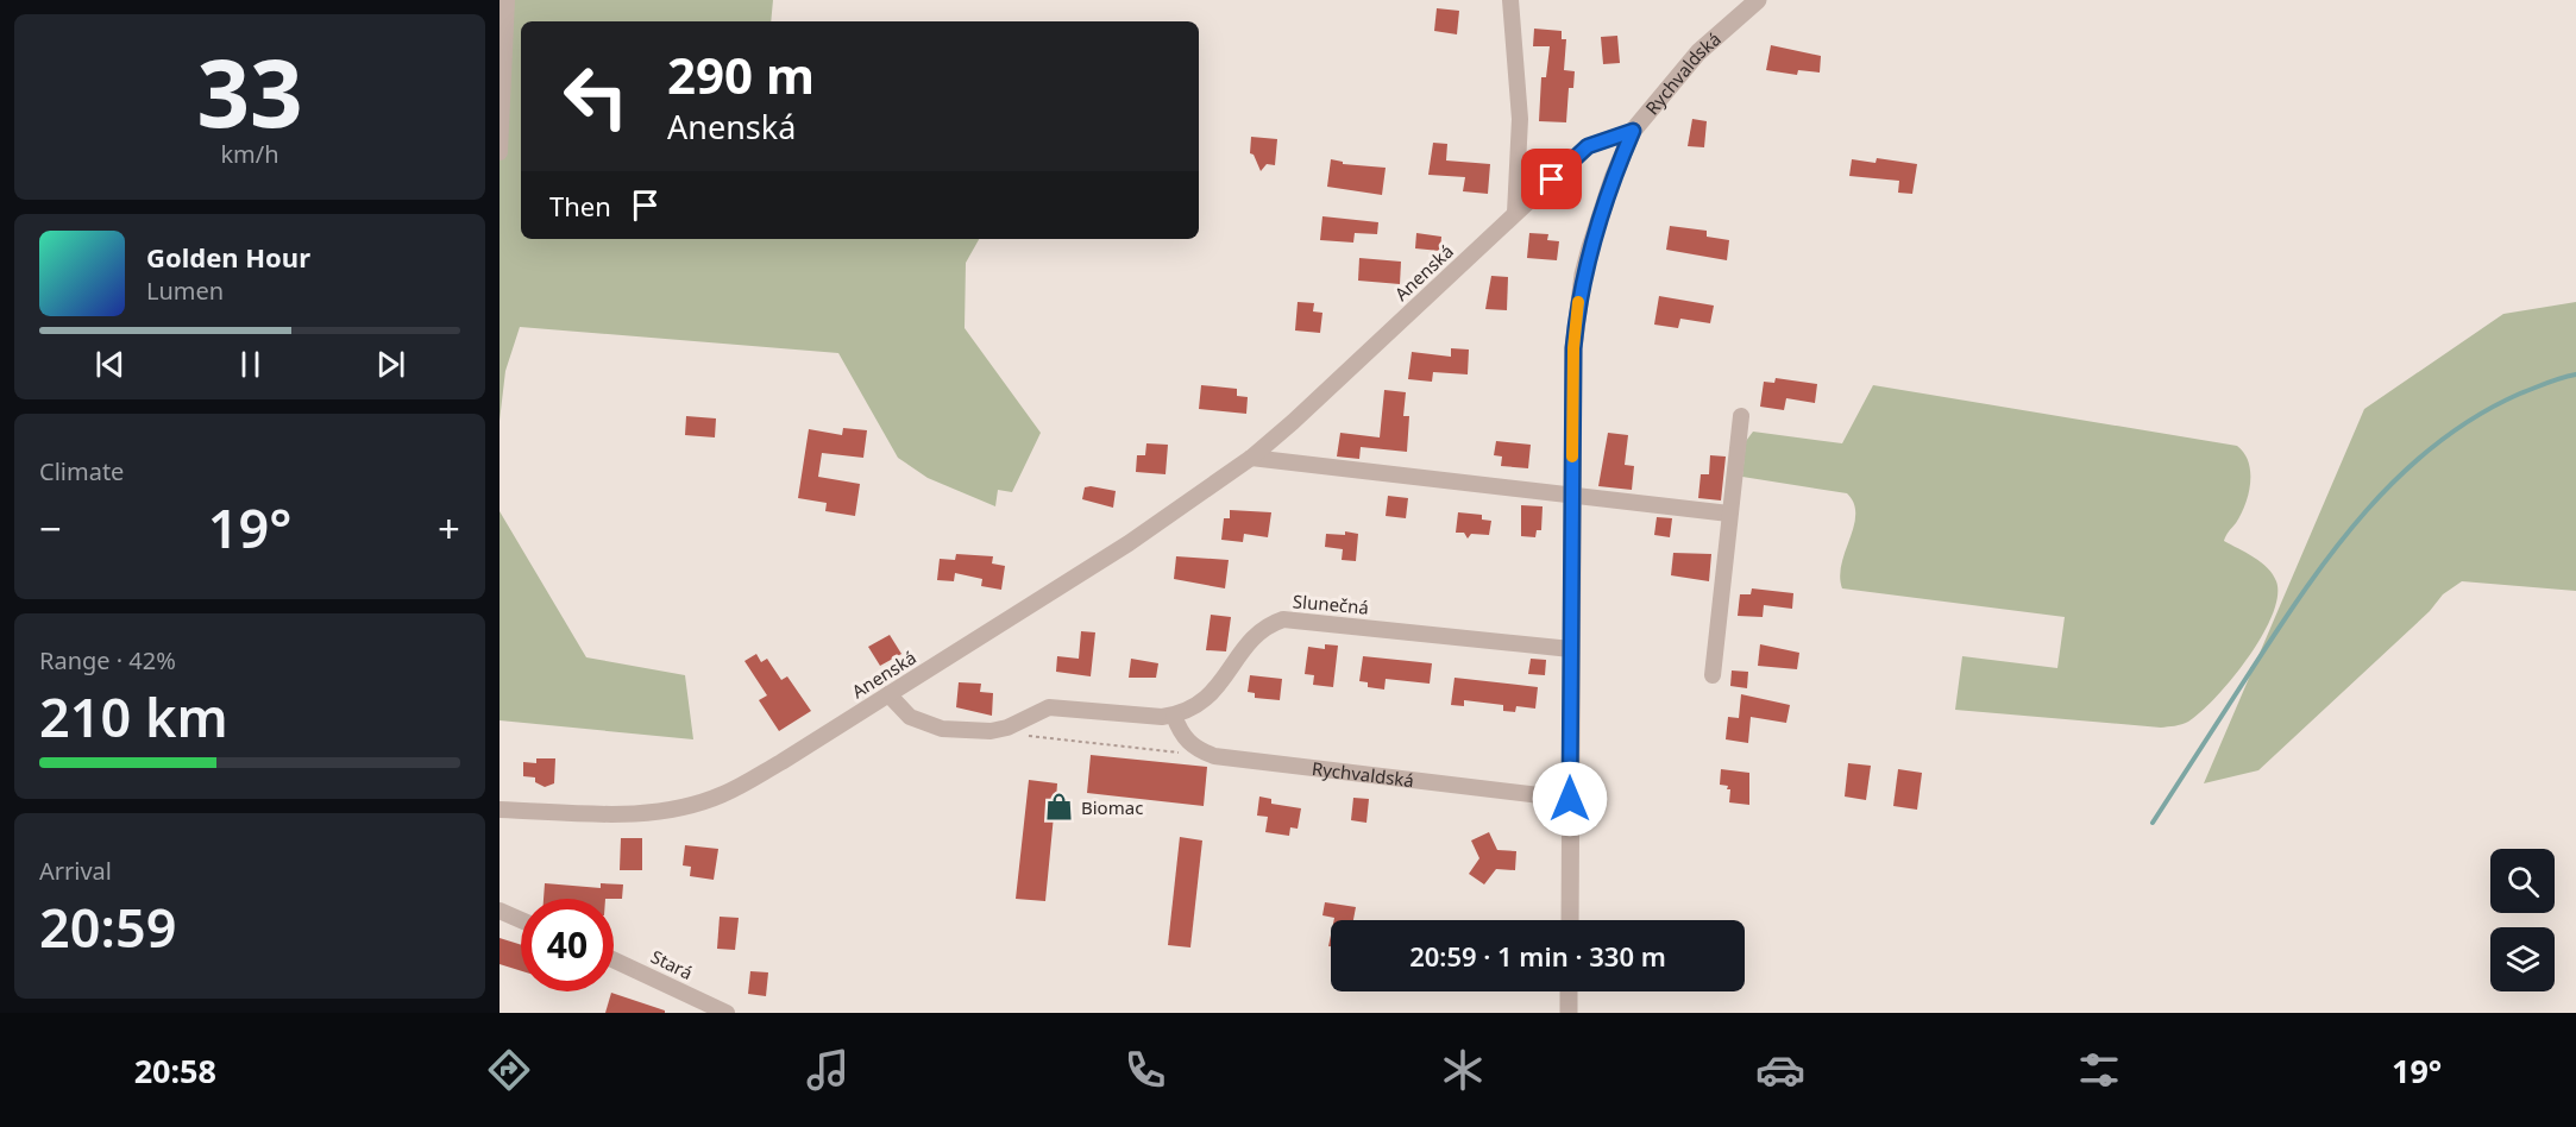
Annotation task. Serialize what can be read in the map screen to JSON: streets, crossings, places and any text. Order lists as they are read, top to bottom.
{
  "streets": {
    "street": [
      "Rychvaldská",
      "Anenská",
      "Slunečná",
      "Stará"
    ]
  },
  "crossings": [
    ["Rychvaldská", "Anenská"],
    ["Rychvaldská", "Slunečná"]
  ],
  "places": {
    "shop": ["Biomac"]
  },
  "page": {
    "tile": [
      ["33", "km/h"],
      "Climate",
      ["Range · 42%", "210 km"],
      ["Arrival", "20:59"]
    ],
    "turn": ["290 m", "Anenská"],
    "then": "Then",
    "song": ["Golden Hour", "Lumen"],
    "heat": ["−", "19°", "+"],
    "limit": "40",
    "trip": "20:59 · 1 min · 330 m",
    "tabs": ["20:58", "19°"]
  }
}
